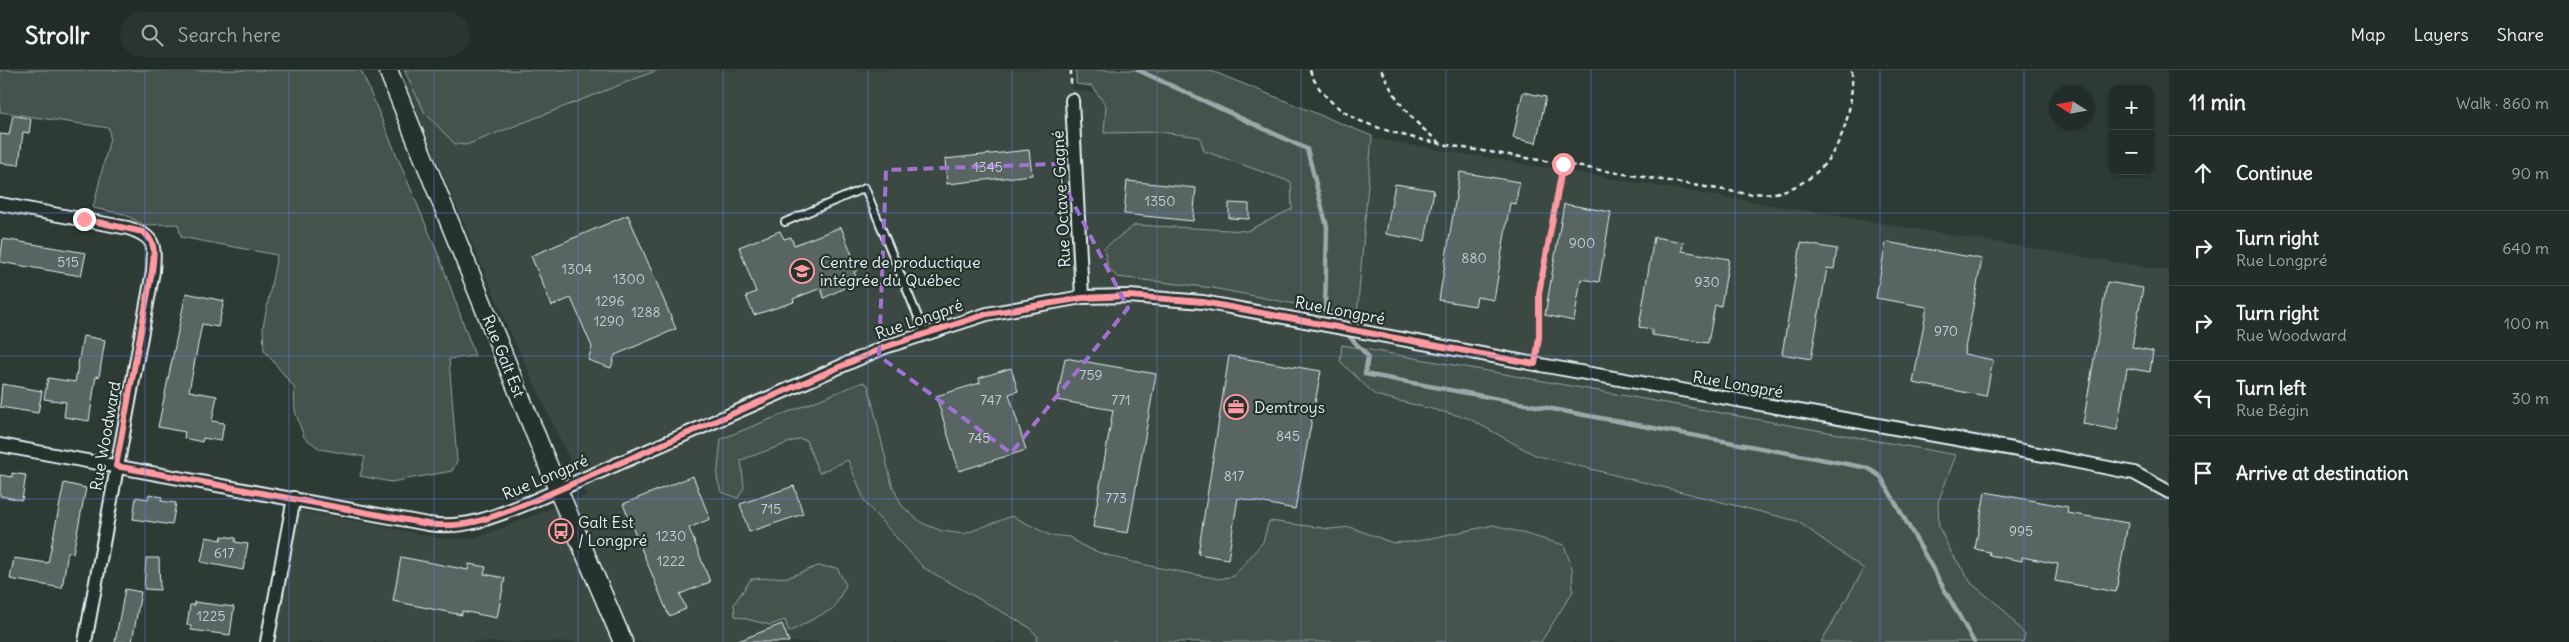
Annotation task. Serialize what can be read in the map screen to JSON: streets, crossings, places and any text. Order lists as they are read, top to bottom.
{
  "streets": {
    "street": [
      "Rue Octave-Gagné",
      "Rue Longpré",
      "Rue Galt Est",
      "Rue Woodward"
    ]
  },
  "crossings": [
    ["Rue Octave-Gagné", "Rue Longpré"],
    ["Rue Longpré", "Rue Galt Est"],
    ["Rue Longpré", "Rue Woodward"]
  ],
  "places": {
    "school or university": ["Centre de productique intégrée du Québec"],
    "office": ["Demtroys"],
    "bus stop": ["Galt Est / Longpré"]
  },
  "house_numbers": [
    "1345",
    "1350",
    "900",
    "880",
    "515",
    "1304",
    "1300",
    "930",
    "1296",
    "1288",
    "1290",
    "970",
    "759",
    "747",
    "771",
    "845",
    "745",
    "817",
    "773",
    "715",
    "995",
    "1230",
    "617",
    "1222",
    "1225"
  ],
  "north": "left",
  "page": {
    "header": "Strollr",
    "search": "Search here",
    "nav": ["Map", "Layers", "Share"],
    "heading": ["11 min", "Walk · 860 m"],
    "map_buttons": ["+", "−"],
    "list": [
      ["Continue", "90 m"],
      ["Turn right", "Rue Longpré", "640 m"],
      ["Turn right", "Rue Woodward", "100 m"],
      ["Turn left", "Rue Bégin", "30 m"],
      "Arrive at destination"
    ]
  }
}
